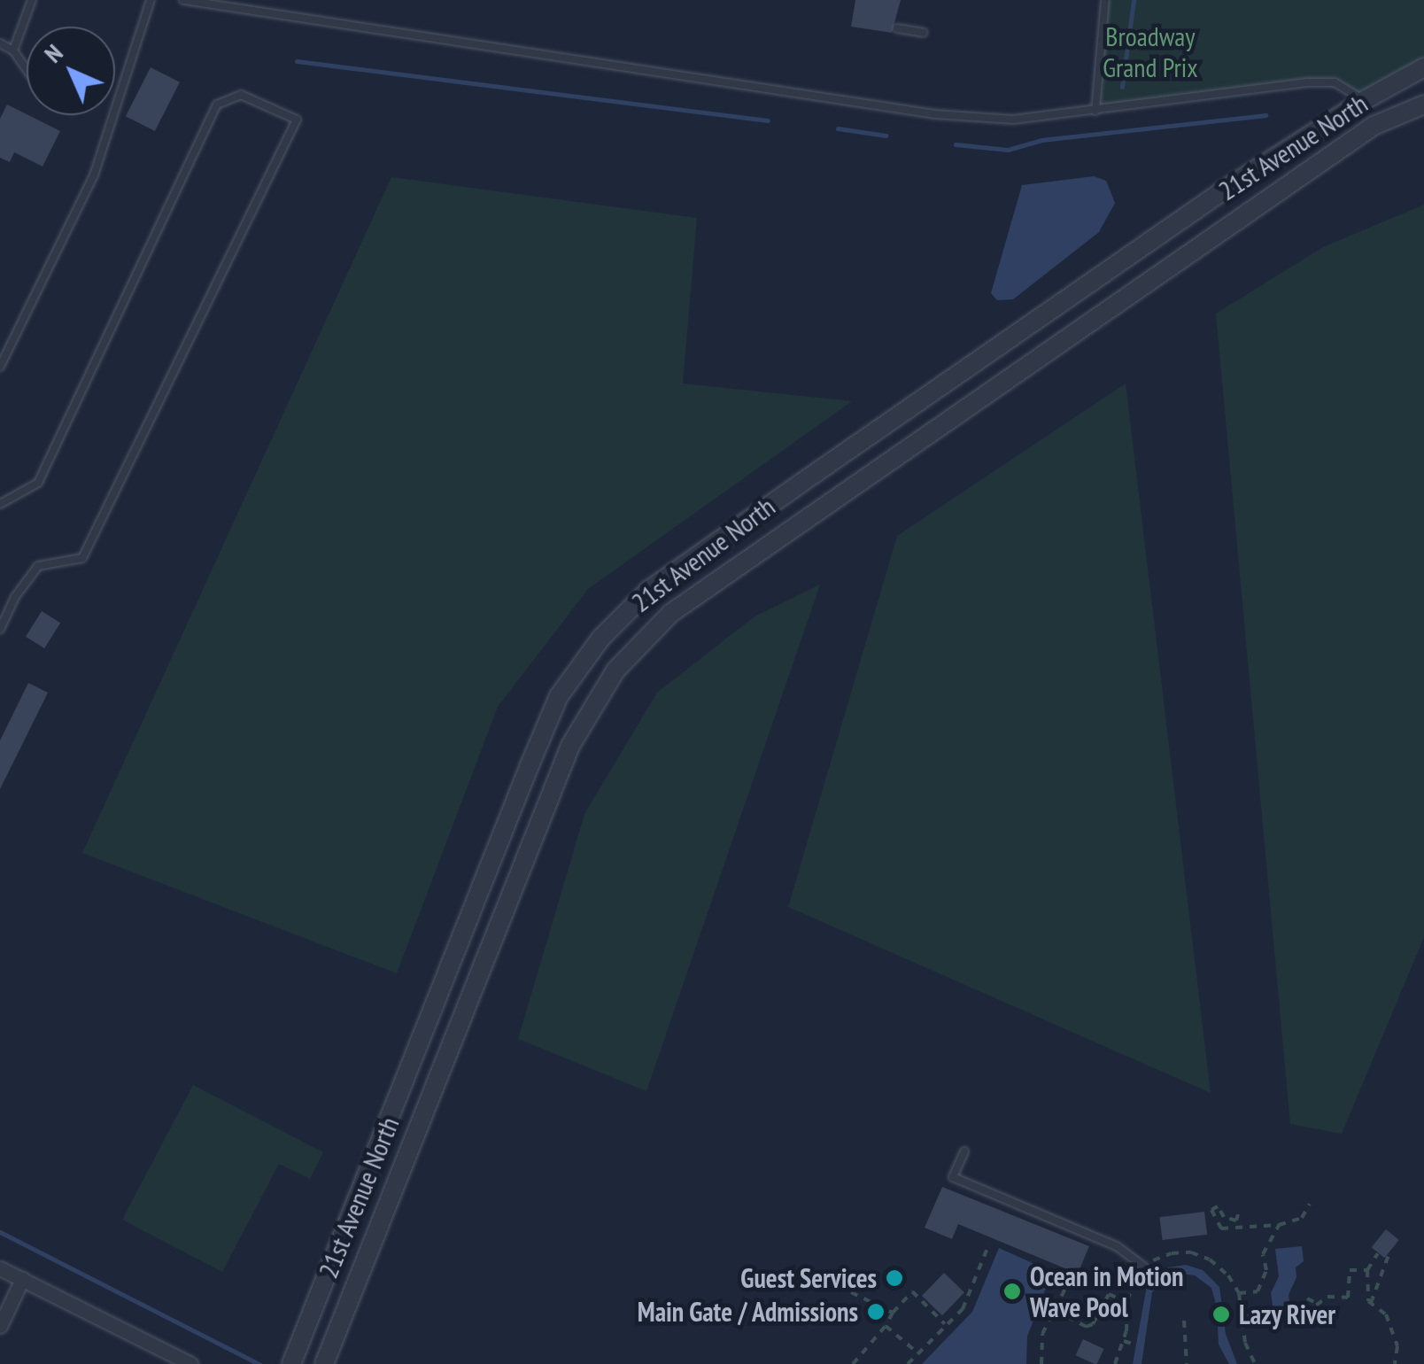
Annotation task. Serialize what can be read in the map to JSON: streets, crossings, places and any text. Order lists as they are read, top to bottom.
{
  "streets": {
    "street": ["21st Avenue North"]
  },
  "parks": ["Broadway Grand Prix"],
  "places": [
    "Guest Services",
    "Ocean in Motion Wave Pool",
    "Main Gate / Admissions",
    "Lazy River"
  ],
  "north": "top left"
}
